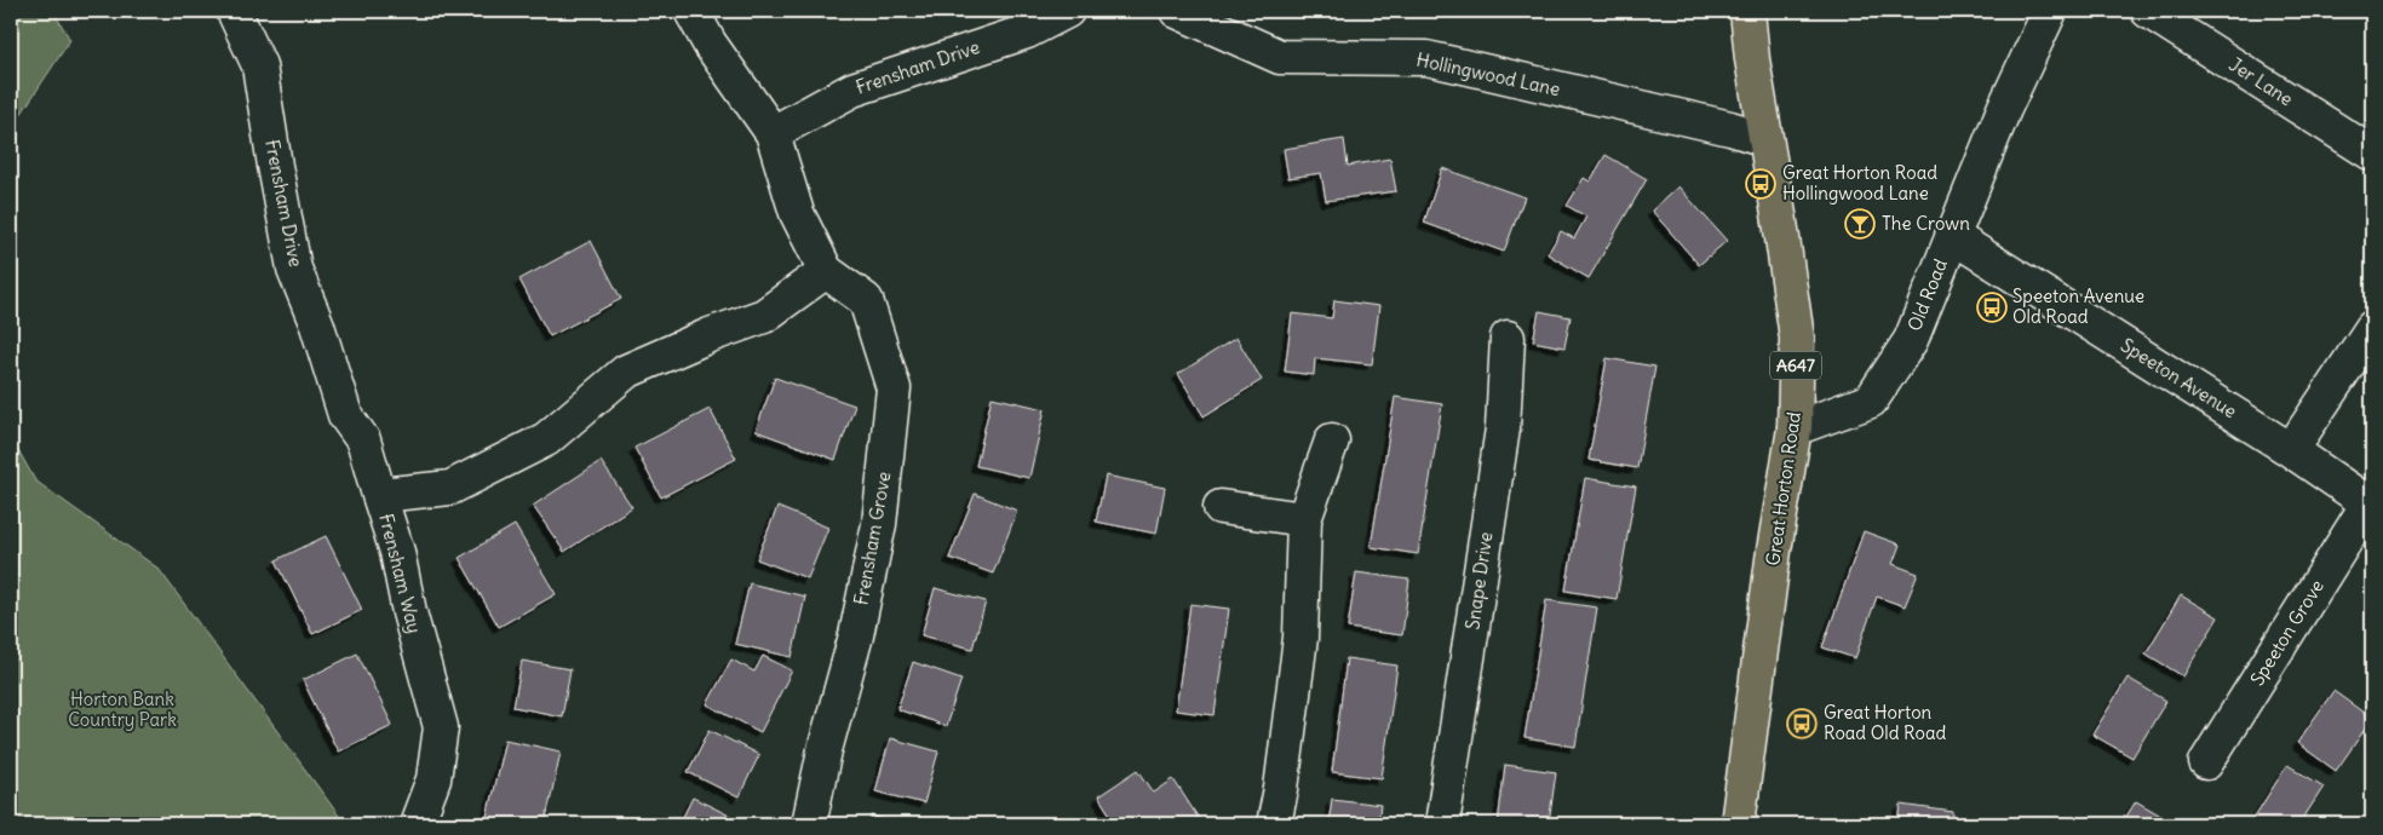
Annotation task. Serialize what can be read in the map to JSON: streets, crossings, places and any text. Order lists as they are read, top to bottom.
{
  "streets": {
    "main road": ["A647", "Great Horton Road"],
    "street": [
      "Frensham Drive",
      "Hollingwood Lane",
      "Jer Lane",
      "Old Road",
      "Speeton Avenue",
      "Frensham Grove",
      "Frensham Way",
      "Snape Drive",
      "Speeton Grove"
    ]
  },
  "crossings": [
    ["Frensham Drive", "Frensham Grove"],
    ["Frensham Drive", "Frensham Way"],
    ["Hollingwood Lane", "Great Horton Road"],
    ["Old Road", "Speeton Avenue"],
    ["Old Road", "Great Horton Road"],
    ["Speeton Avenue", "Speeton Grove"],
    ["Frensham Grove", "Frensham Way"]
  ],
  "parks": ["Horton Bank Country Park"],
  "places": {
    "bus stop": ["Great Horton Road Hollingwood Lane", "Speeton Avenue Old Road", "Great Horton Road Old Road"],
    "bar": ["The Crown"]
  }
}
